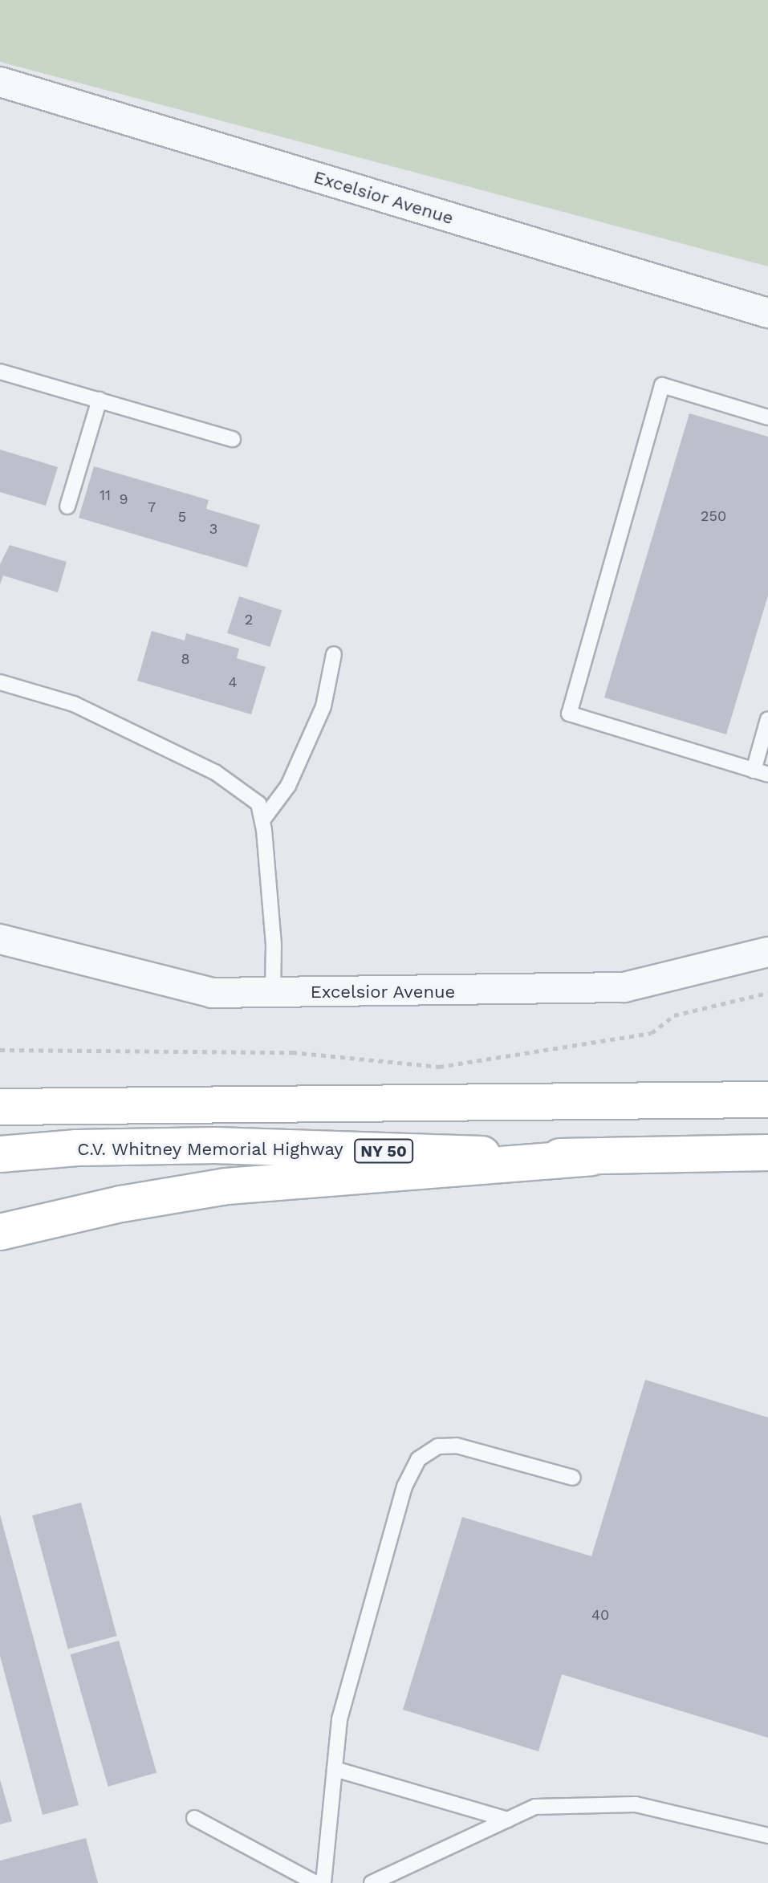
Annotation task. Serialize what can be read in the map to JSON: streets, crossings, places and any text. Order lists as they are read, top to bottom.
{
  "streets": {
    "highway": ["C.V. Whitney Memorial Highway", "NY 50"],
    "street": ["Excelsior Avenue"]
  },
  "house_numbers": [
    "11",
    "9",
    "7",
    "250",
    "5",
    "3",
    "2",
    "8",
    "4",
    "40"
  ]
}
